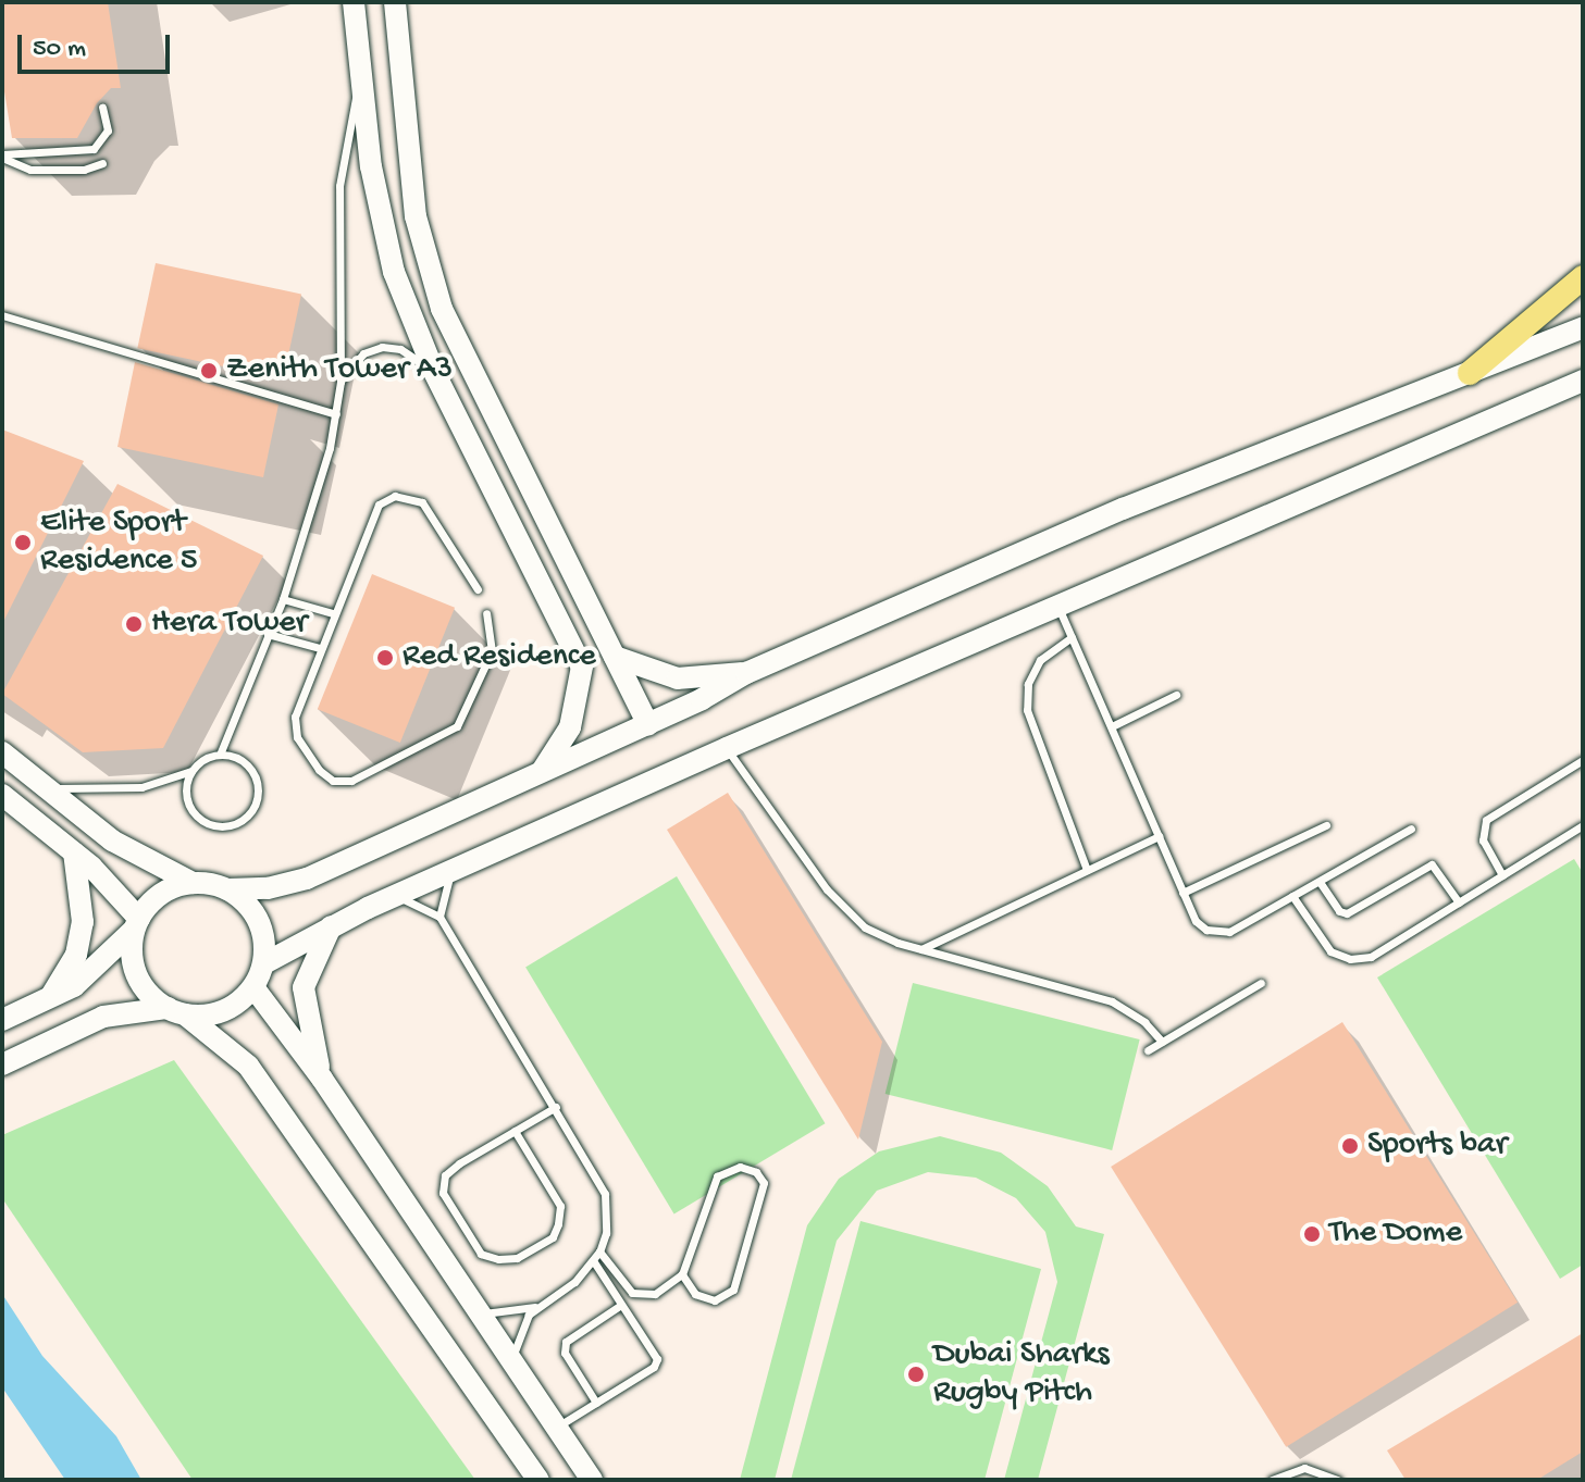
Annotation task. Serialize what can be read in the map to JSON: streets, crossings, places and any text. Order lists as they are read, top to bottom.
{
  "places": [
    "Zenith Tower A3",
    "Elite Sport Residence 5",
    "Hera Tower",
    "Red Residence",
    "Sports bar",
    "The Dome",
    "Dubai Sharks Rugby Pitch"
  ],
  "scale_bar": "50 m"
}
